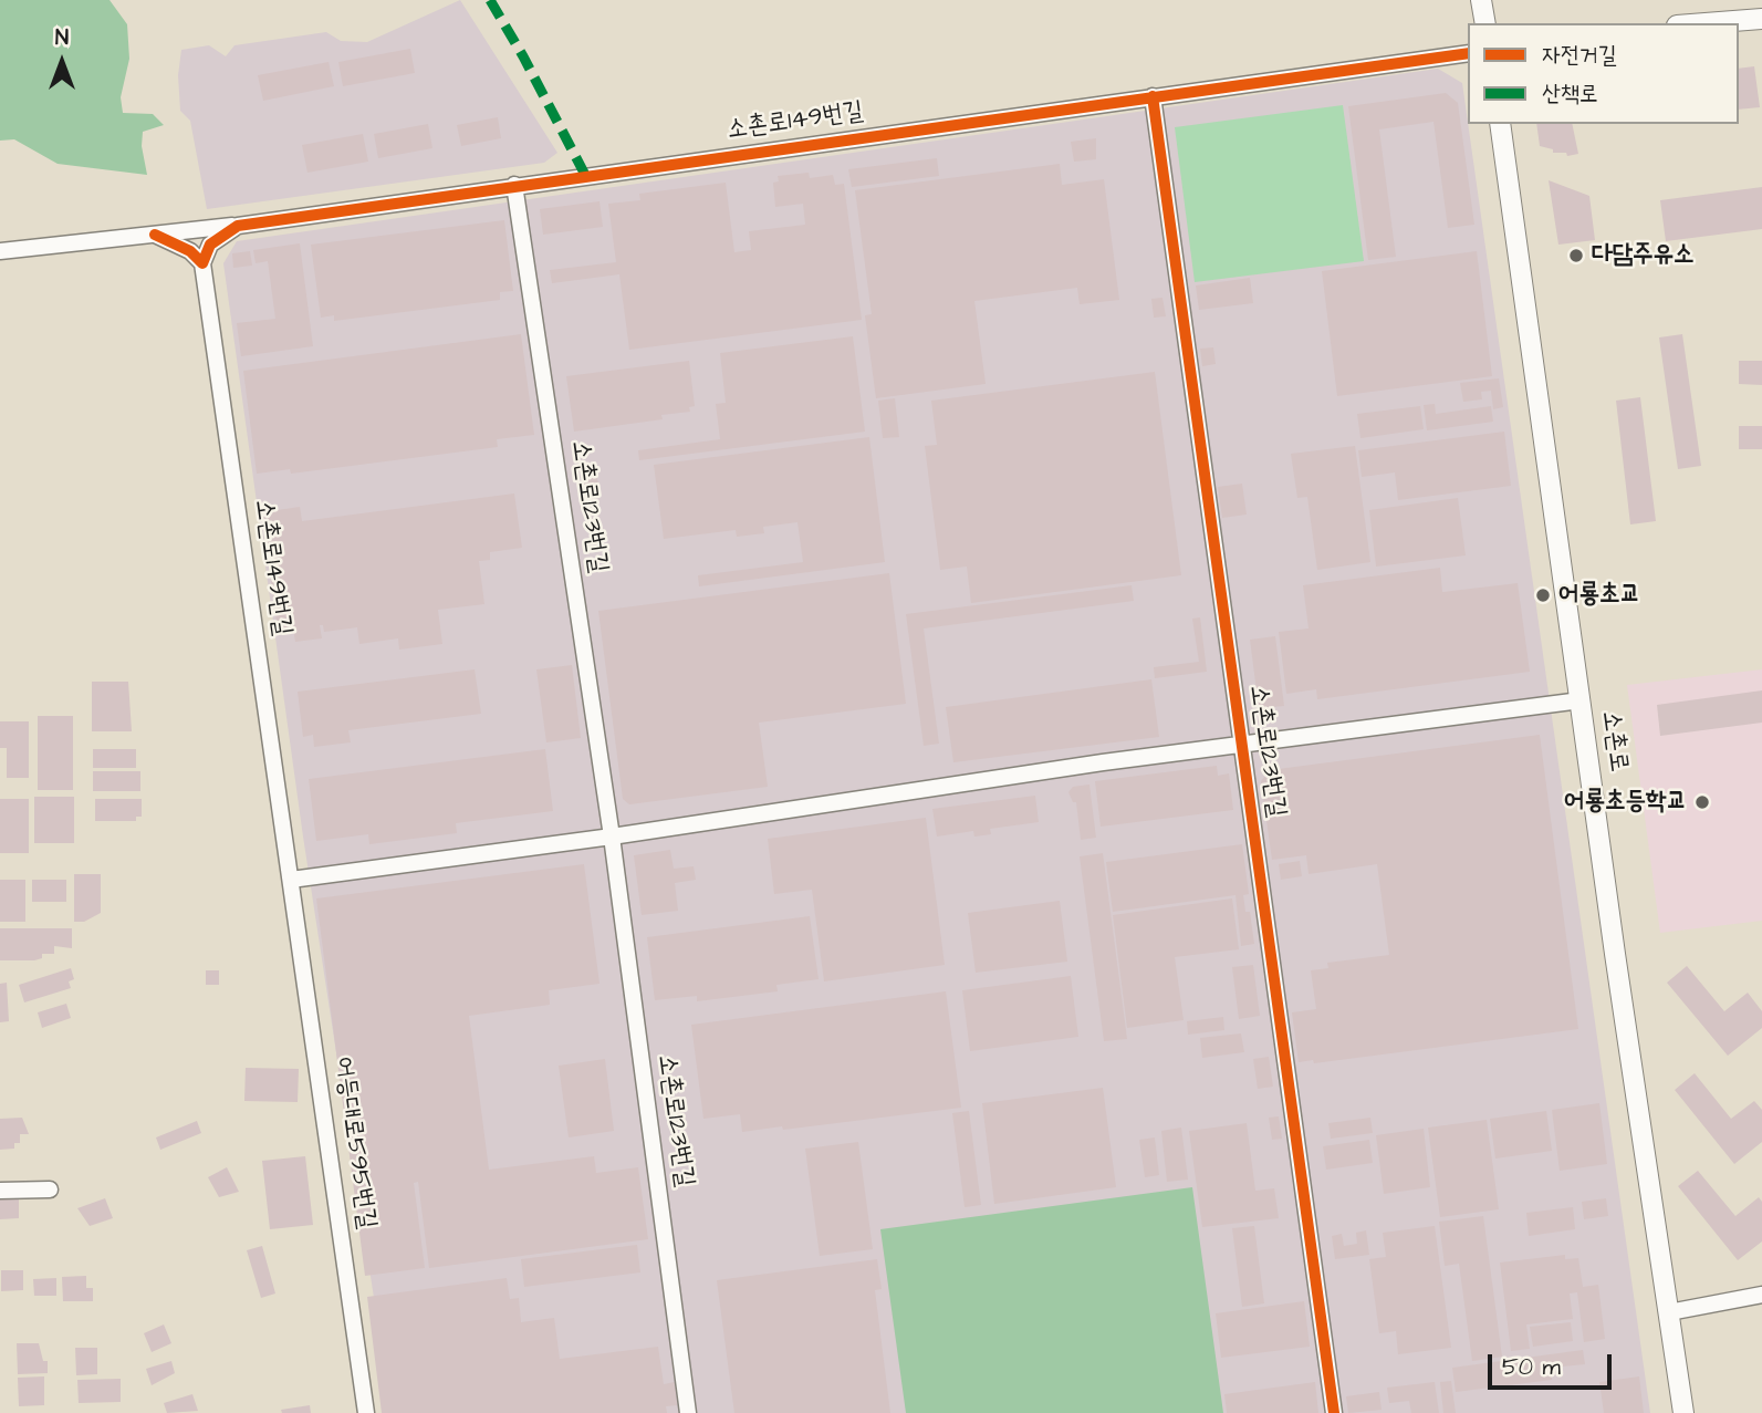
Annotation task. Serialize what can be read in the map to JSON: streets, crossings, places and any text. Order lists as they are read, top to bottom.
{
  "streets": {
    "street": [
      "소촌로149번길",
      "소촌로123번길",
      "소촌로",
      "어등대로595번길"
    ]
  },
  "crossings": [
    ["소촌로149번길", "소촌로123번길"],
    ["소촌로149번길", "어등대로595번길"],
    ["소촌로123번길", "소촌로"],
    ["소촌로123번길", "어등대로595번길"]
  ],
  "places": ["다담주유소", "어룡초교", "어룡초등학교"],
  "legend": ["자전거길", "산책로"],
  "scale_bar": "50 m",
  "north": "top"
}
